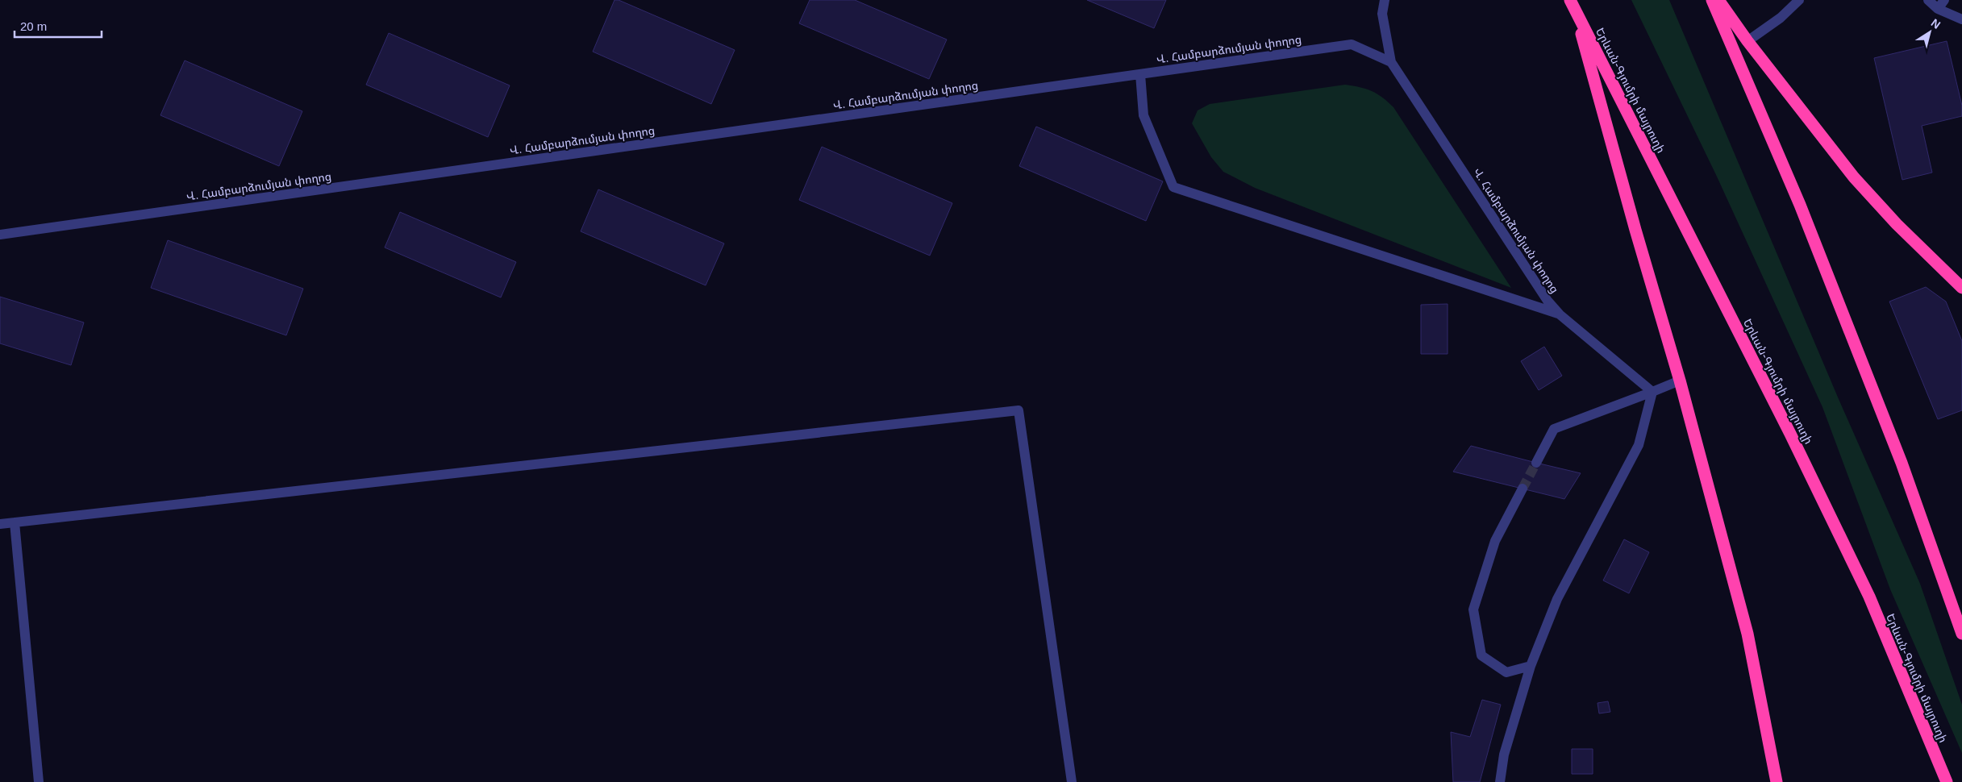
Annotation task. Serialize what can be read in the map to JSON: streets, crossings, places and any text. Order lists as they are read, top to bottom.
{
  "streets": {
    "highway": ["Երևան-Գյումրի մայրուղի"],
    "street": ["Վ. Համբարձումյան փողոց"]
  },
  "scale_bar": "20 m",
  "north": "top right"
}
